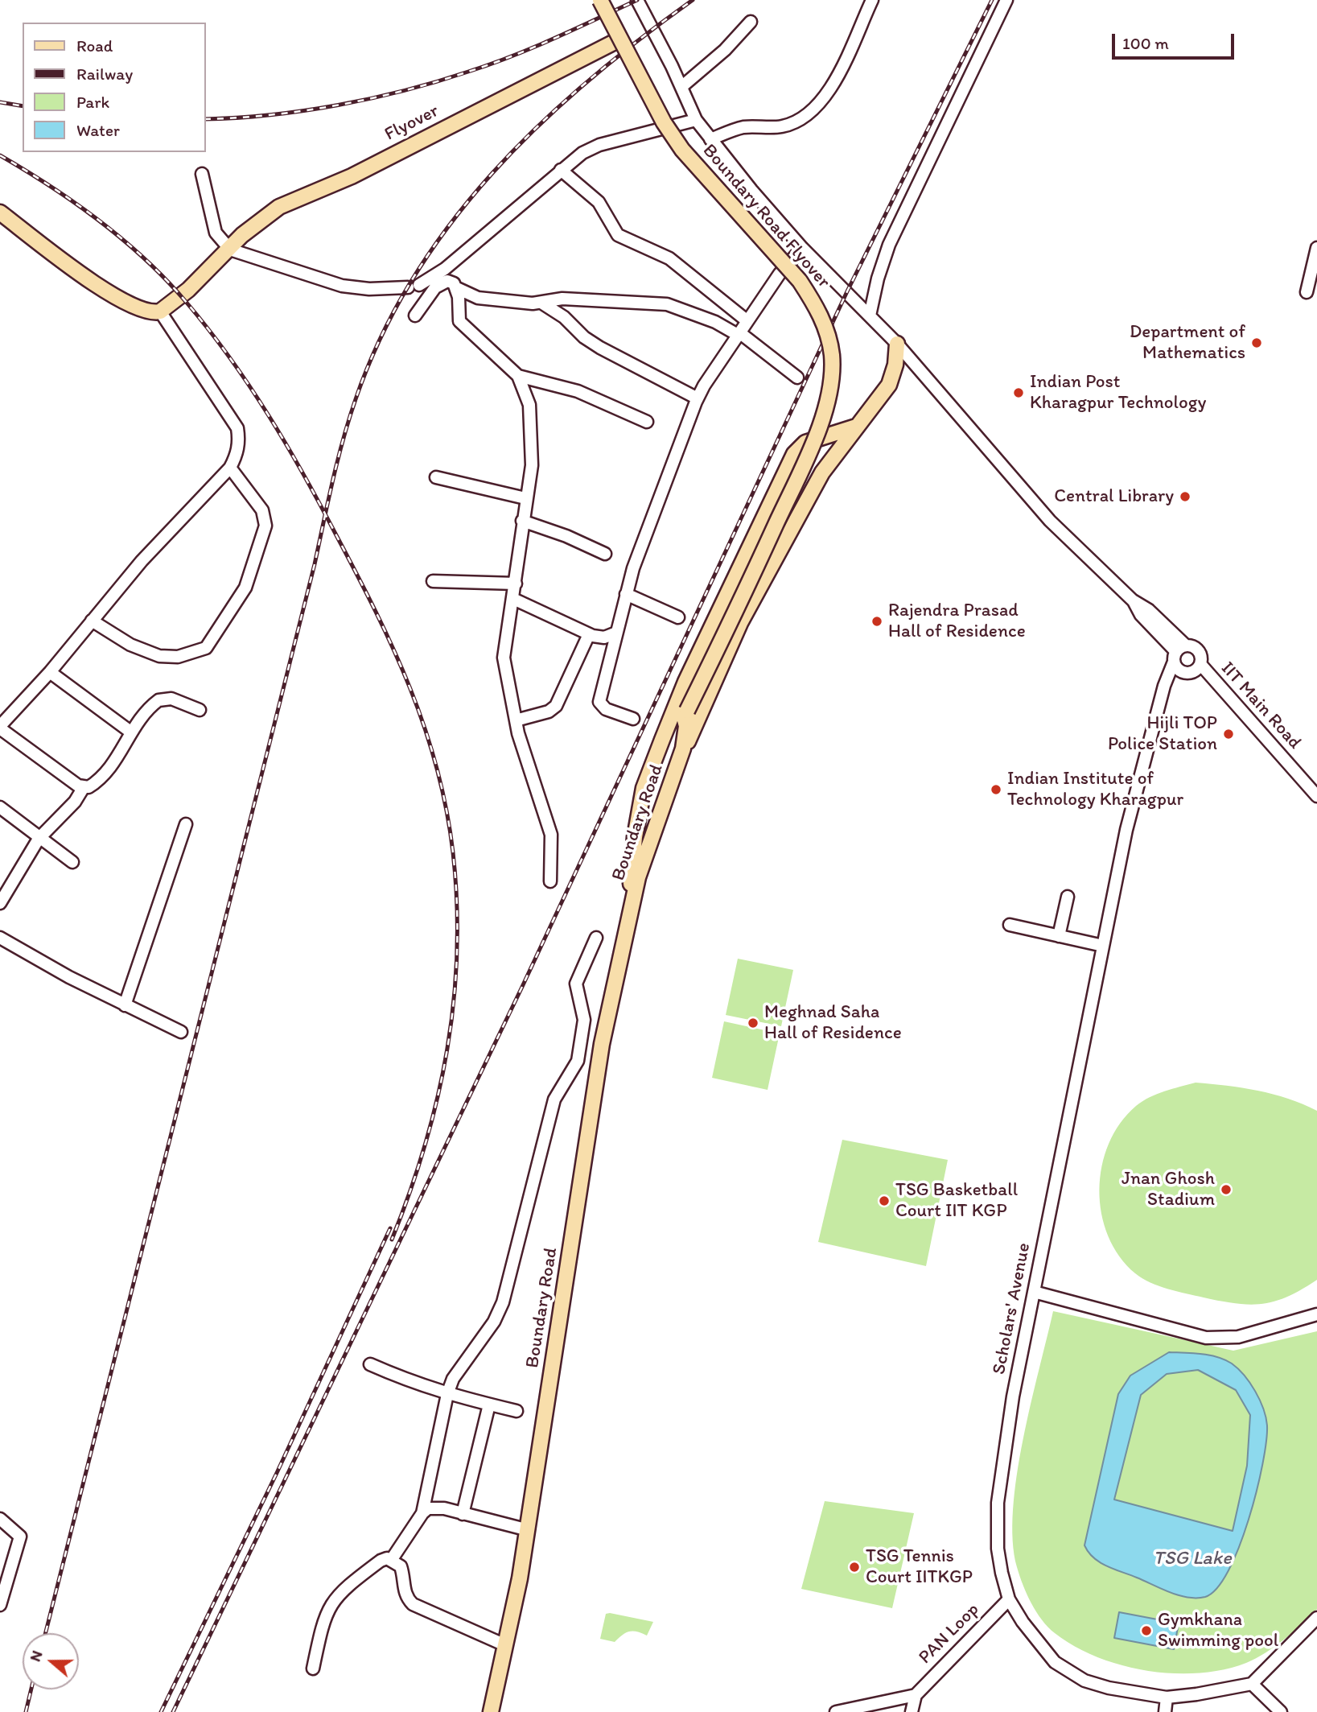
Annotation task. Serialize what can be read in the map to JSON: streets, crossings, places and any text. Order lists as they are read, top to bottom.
{
  "streets": {
    "main road": ["Flyover", "Boundary Road Flyover", "Boundary Road"],
    "street": ["IIT Main Road", "Scholars' Avenue", "PAN Loop"]
  },
  "crossings": [
    ["Flyover", "Boundary Road Flyover"],
    ["Boundary Road Flyover", "Boundary Road"],
    ["IIT Main Road", "Scholars' Avenue"],
    ["Scholars' Avenue", "PAN Loop"]
  ],
  "water": ["TSG Lake"],
  "places": [
    "Department of Mathematics",
    "Indian Post Kharagpur Technology",
    "Central Library",
    "Rajendra Prasad Hall of Residence",
    "Hijli TOP Police Station",
    "Indian Institute of Technology Kharagpur",
    "Meghnad Saha Hall of Residence",
    "Jnan Ghosh Stadium",
    "TSG Basketball Court IIT KGP",
    "TSG Tennis Court IITKGP",
    "Gymkhana Swimming pool"
  ],
  "legend": [
    "Road",
    "Railway",
    "Park",
    "Water"
  ],
  "scale_bar": "100 m",
  "north": "left"
}
